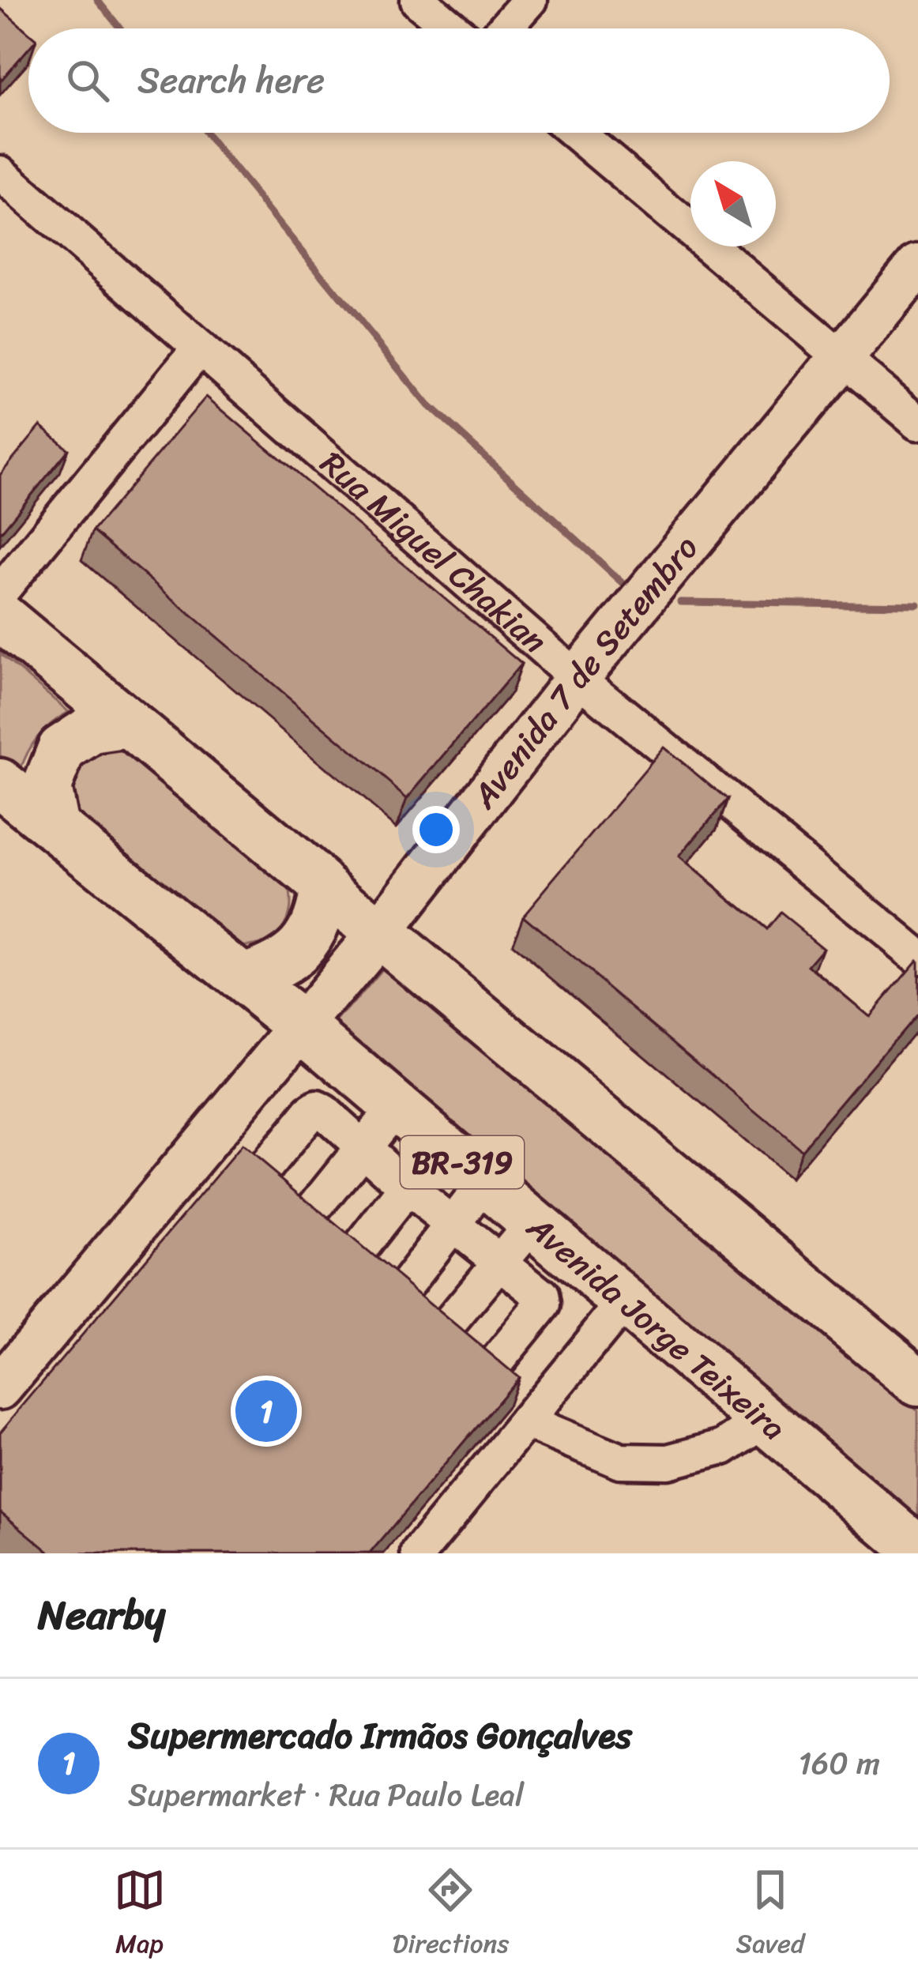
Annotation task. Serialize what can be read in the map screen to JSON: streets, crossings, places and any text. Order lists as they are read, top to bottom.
{
  "streets": {
    "highway": ["BR-319", "Avenida Jorge Teixeira"],
    "main road": ["Avenida 7 de Setembro"],
    "street": ["Rua Miguel Chakian"]
  },
  "crossings": [
    ["Rua Miguel Chakian", "Avenida 7 de Setembro"],
    ["Avenida 7 de Setembro", "Avenida Jorge Teixeira"]
  ],
  "north": "top left",
  "page": {
    "search": "Search here",
    "pins": "1",
    "heading": "Nearby",
    "list": [
      {
        "mark": "1",
        "name": "Supermercado Irmãos Gonçalves",
        "note": "Supermarket · Rua Paulo Leal",
        "value": "160 m"
      }
    ],
    "nav": ["Map", "Directions", "Saved"]
  }
}
